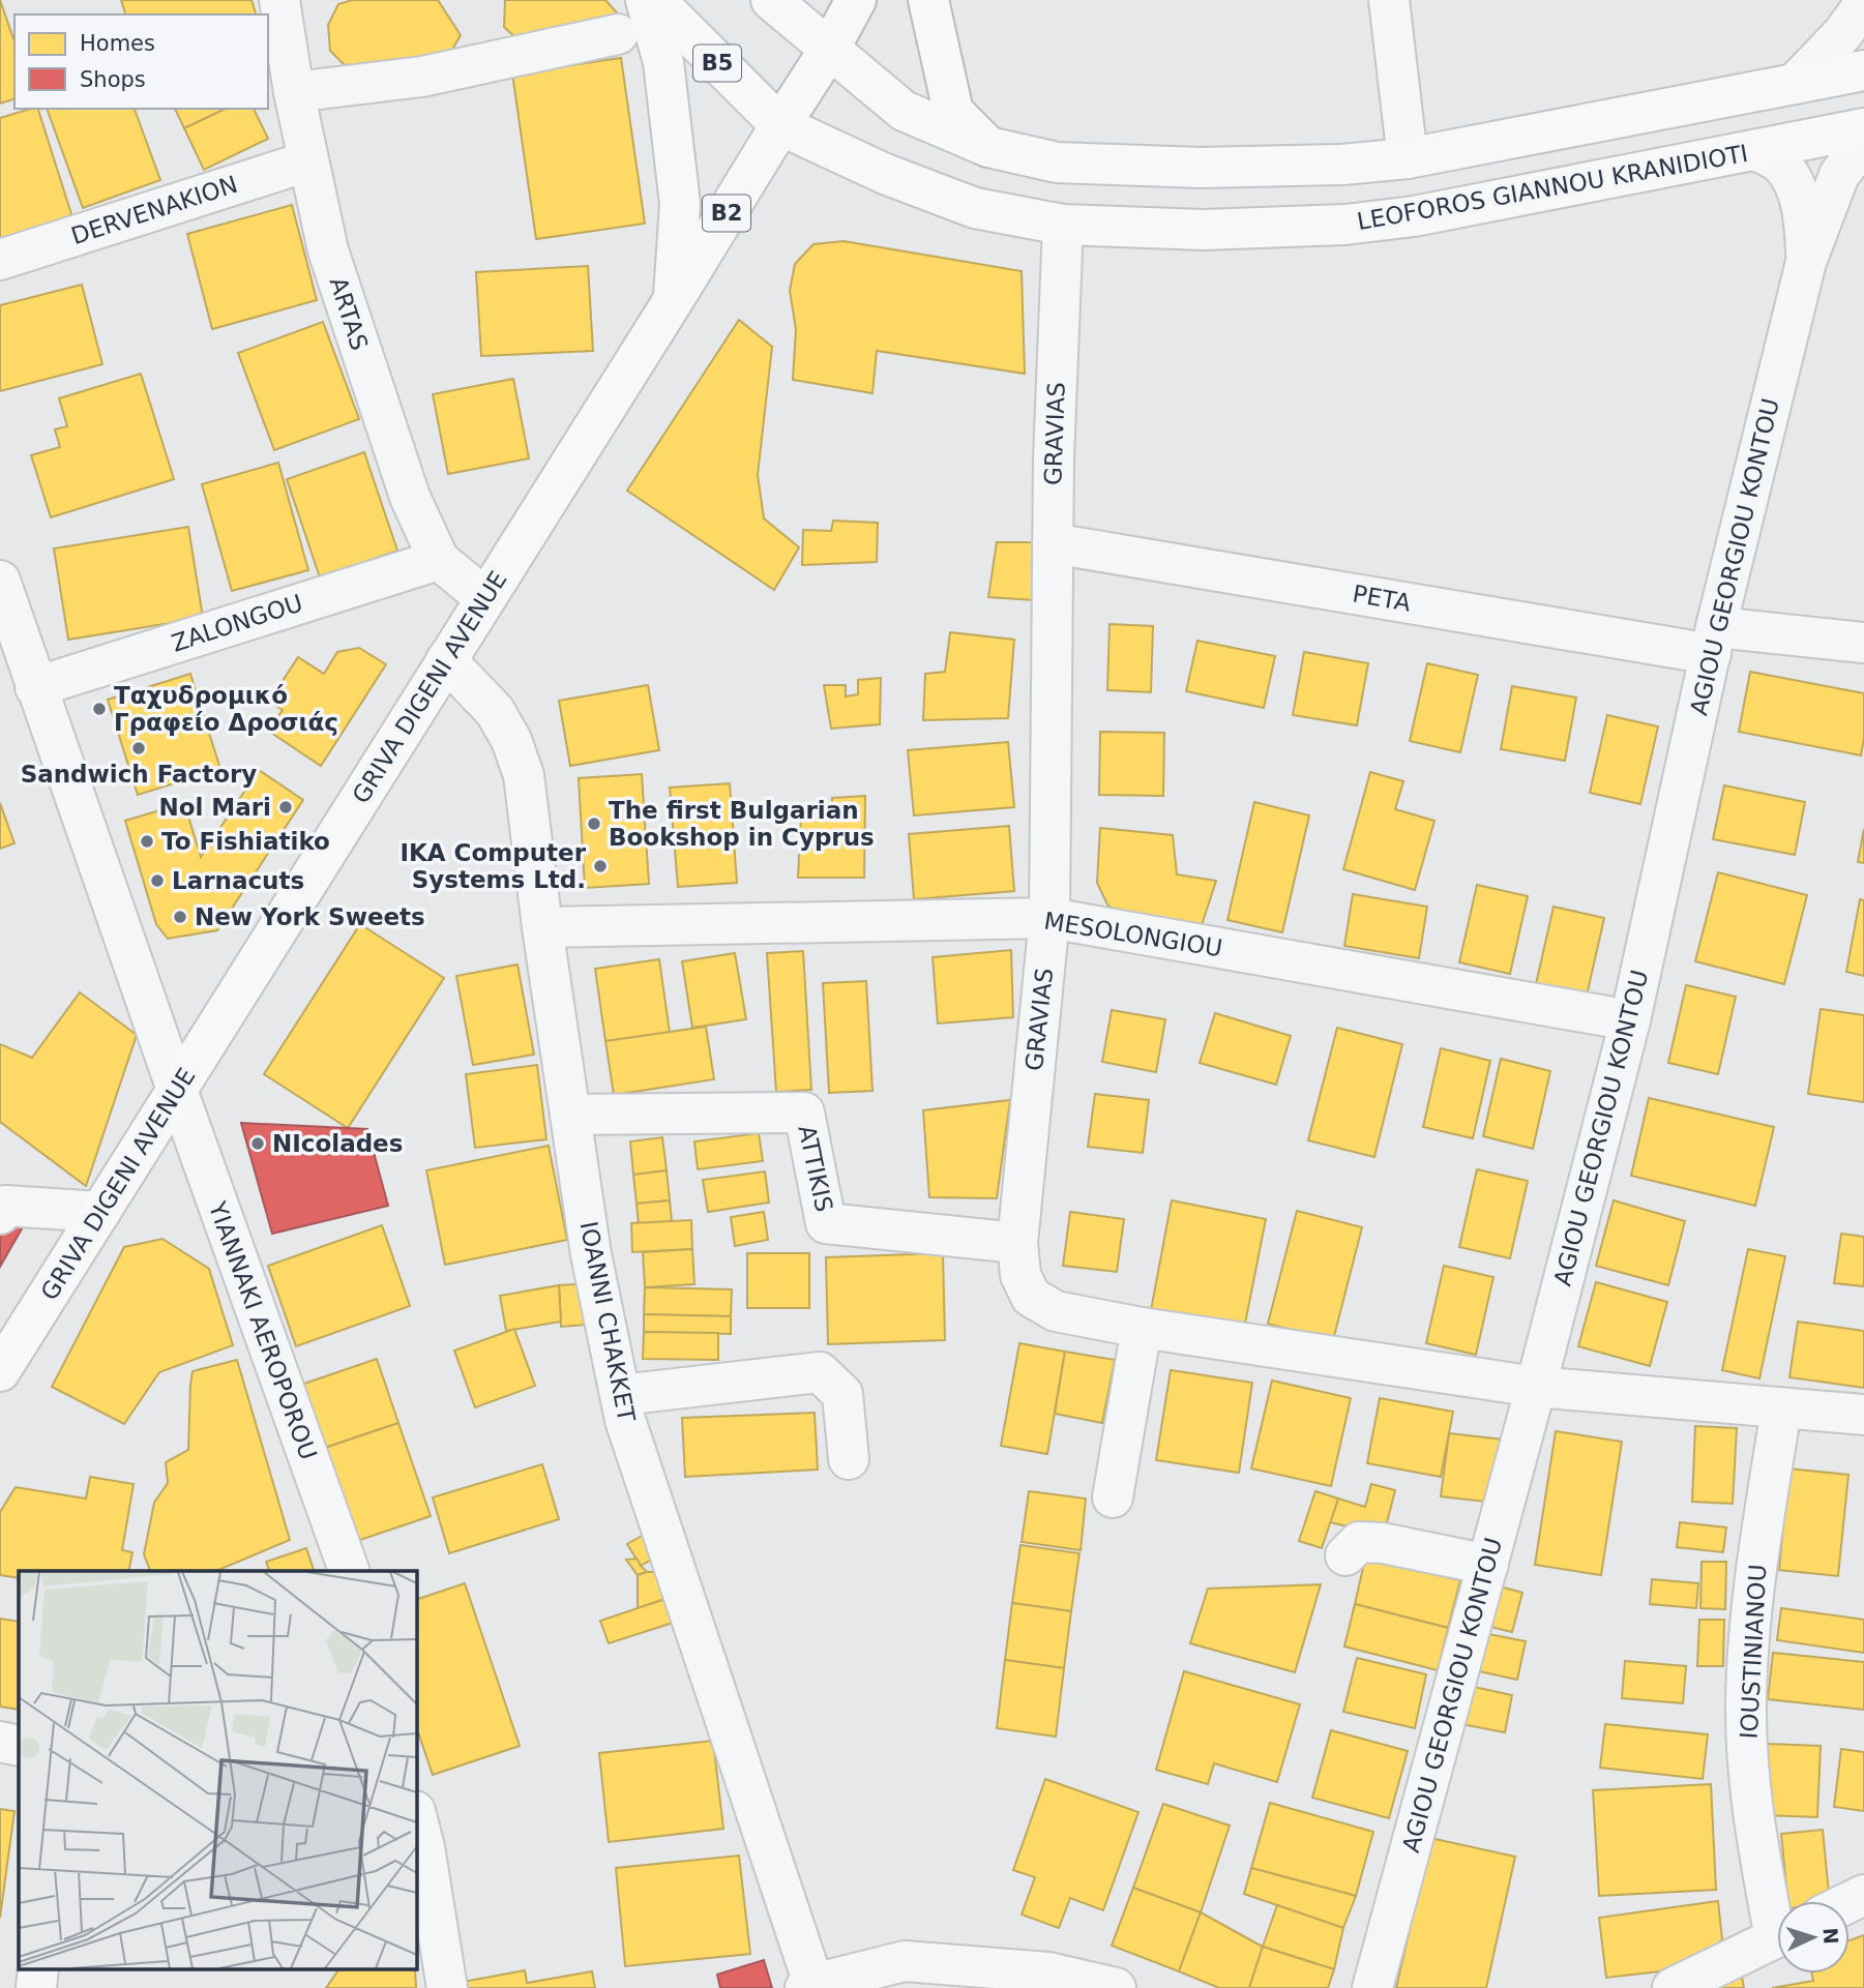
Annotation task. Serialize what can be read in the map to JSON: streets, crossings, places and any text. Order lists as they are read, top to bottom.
{
  "streets": {
    "main road": [
      "B5",
      "LEOFOROS GIANNOU KRANIDIOTI",
      "B2",
      "GRIVA DIGENI AVENUE"
    ],
    "street": [
      "DERVENAKION",
      "ARTAS",
      "GRAVIAS",
      "AGIOU GEORGIOU KONTOU",
      "PETA",
      "ZALONGOU",
      "MESOLONGIOU",
      "ATTIKIS",
      "IOANNI CHAKKET",
      "YIANNAKI AEROPOROU",
      "IOUSTINIANOU"
    ]
  },
  "crossings": [
    ["B5", "LEOFOROS GIANNOU KRANIDIOTI"],
    ["B5", "GRIVA DIGENI AVENUE"],
    ["LEOFOROS GIANNOU KRANIDIOTI", "GRAVIAS"],
    ["LEOFOROS GIANNOU KRANIDIOTI", "AGIOU GEORGIOU KONTOU"],
    ["LEOFOROS GIANNOU KRANIDIOTI", "GRIVA DIGENI AVENUE"],
    ["DERVENAKION", "ARTAS"],
    ["ARTAS", "ZALONGOU"],
    ["ARTAS", "GRIVA DIGENI AVENUE"],
    ["GRAVIAS", "AGIOU GEORGIOU KONTOU"],
    ["GRAVIAS", "PETA"],
    ["GRAVIAS", "MESOLONGIOU"],
    ["GRAVIAS", "ATTIKIS"],
    ["GRAVIAS", "IOUSTINIANOU"],
    ["AGIOU GEORGIOU KONTOU", "PETA"],
    ["AGIOU GEORGIOU KONTOU", "MESOLONGIOU"],
    ["ZALONGOU", "YIANNAKI AEROPOROU"],
    ["GRIVA DIGENI AVENUE", "IOANNI CHAKKET"],
    ["GRIVA DIGENI AVENUE", "YIANNAKI AEROPOROU"],
    ["MESOLONGIOU", "IOANNI CHAKKET"],
    ["ATTIKIS", "IOANNI CHAKKET"]
  ],
  "places": [
    "Ταχυδρομικό Γραφείο Δροσιάς",
    "Sandwich Factory",
    "Nol Mari",
    "The first Bulgarian Bookshop in Cyprus",
    "To Fishiatiko",
    "IKA Computer Systems Ltd.",
    "Larnacuts",
    "New York Sweets",
    "NIcolades"
  ],
  "legend": ["Homes", "Shops"],
  "north": "right"
}
